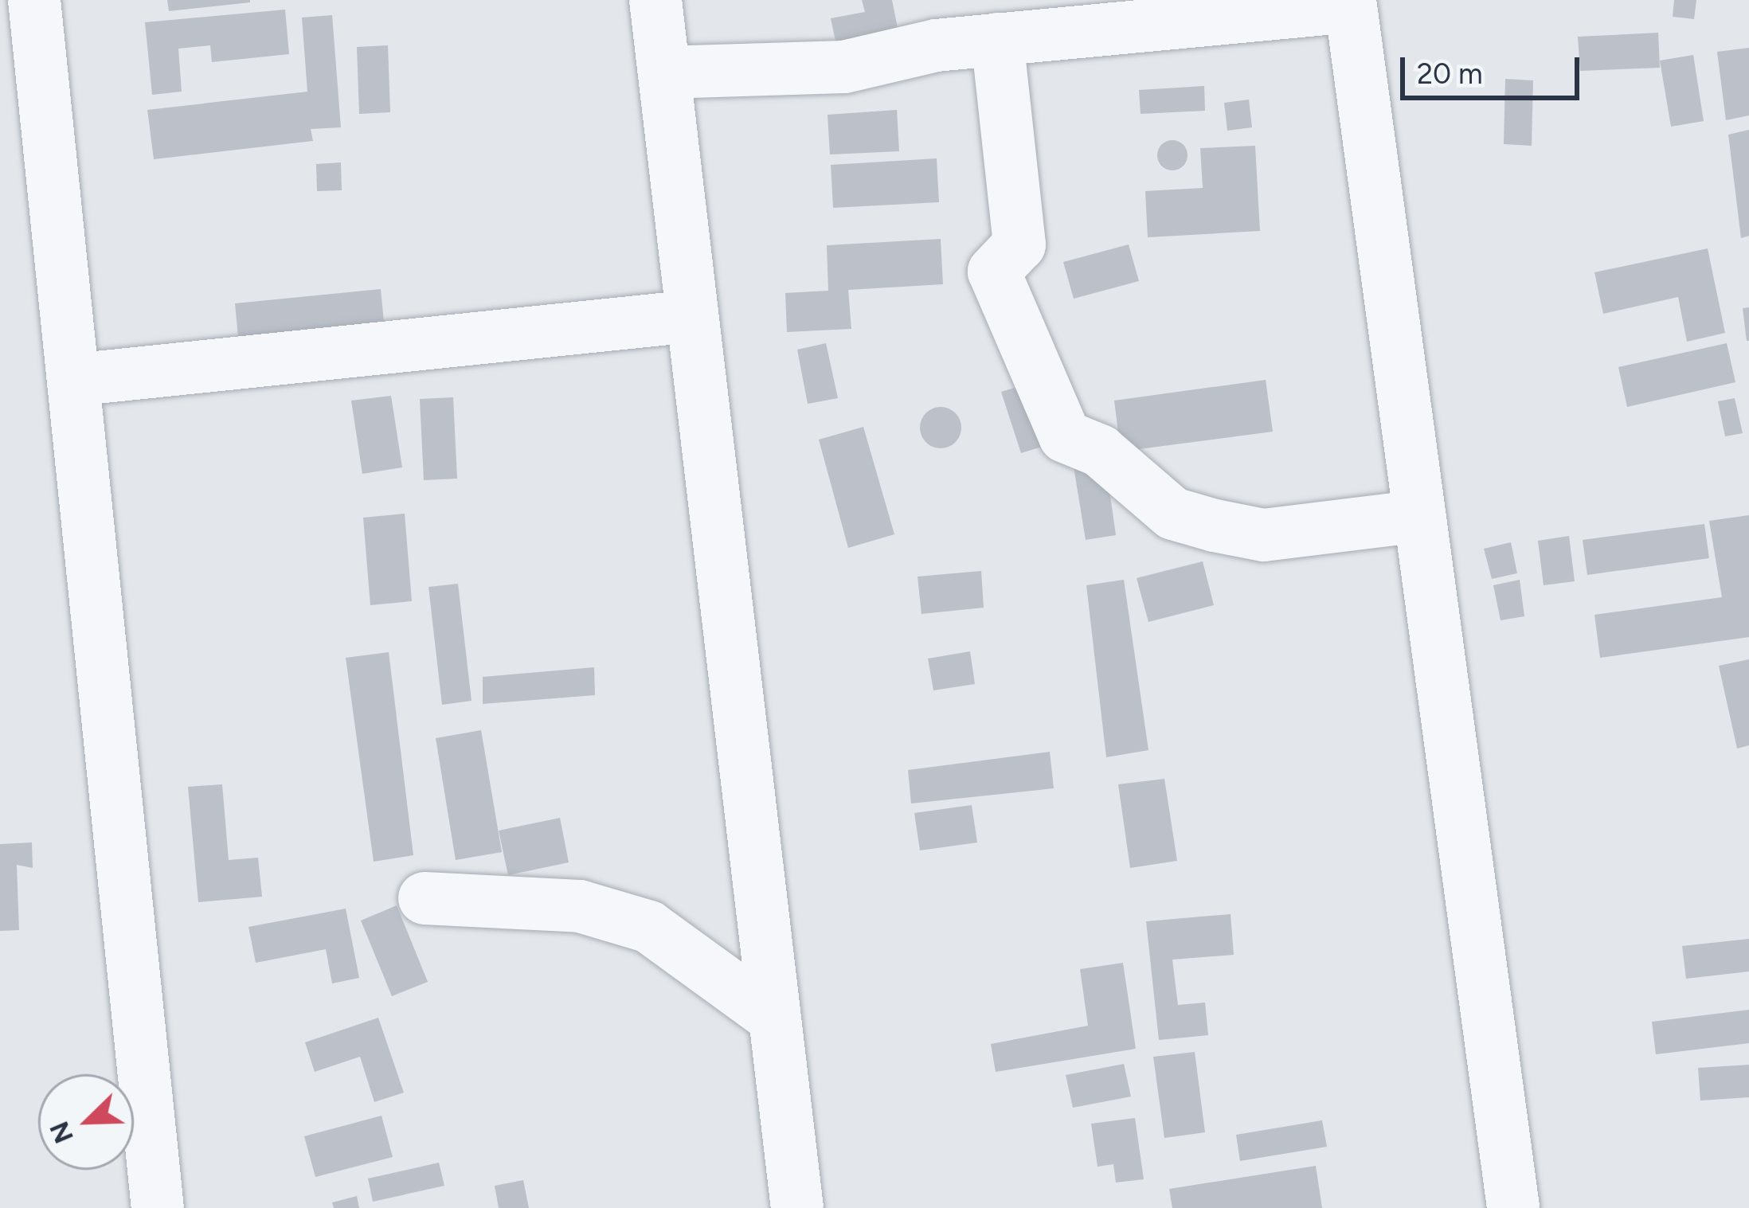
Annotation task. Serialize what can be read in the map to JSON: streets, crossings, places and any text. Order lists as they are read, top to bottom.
{
  "scale_bar": "20 m",
  "north": "bottom left"
}
